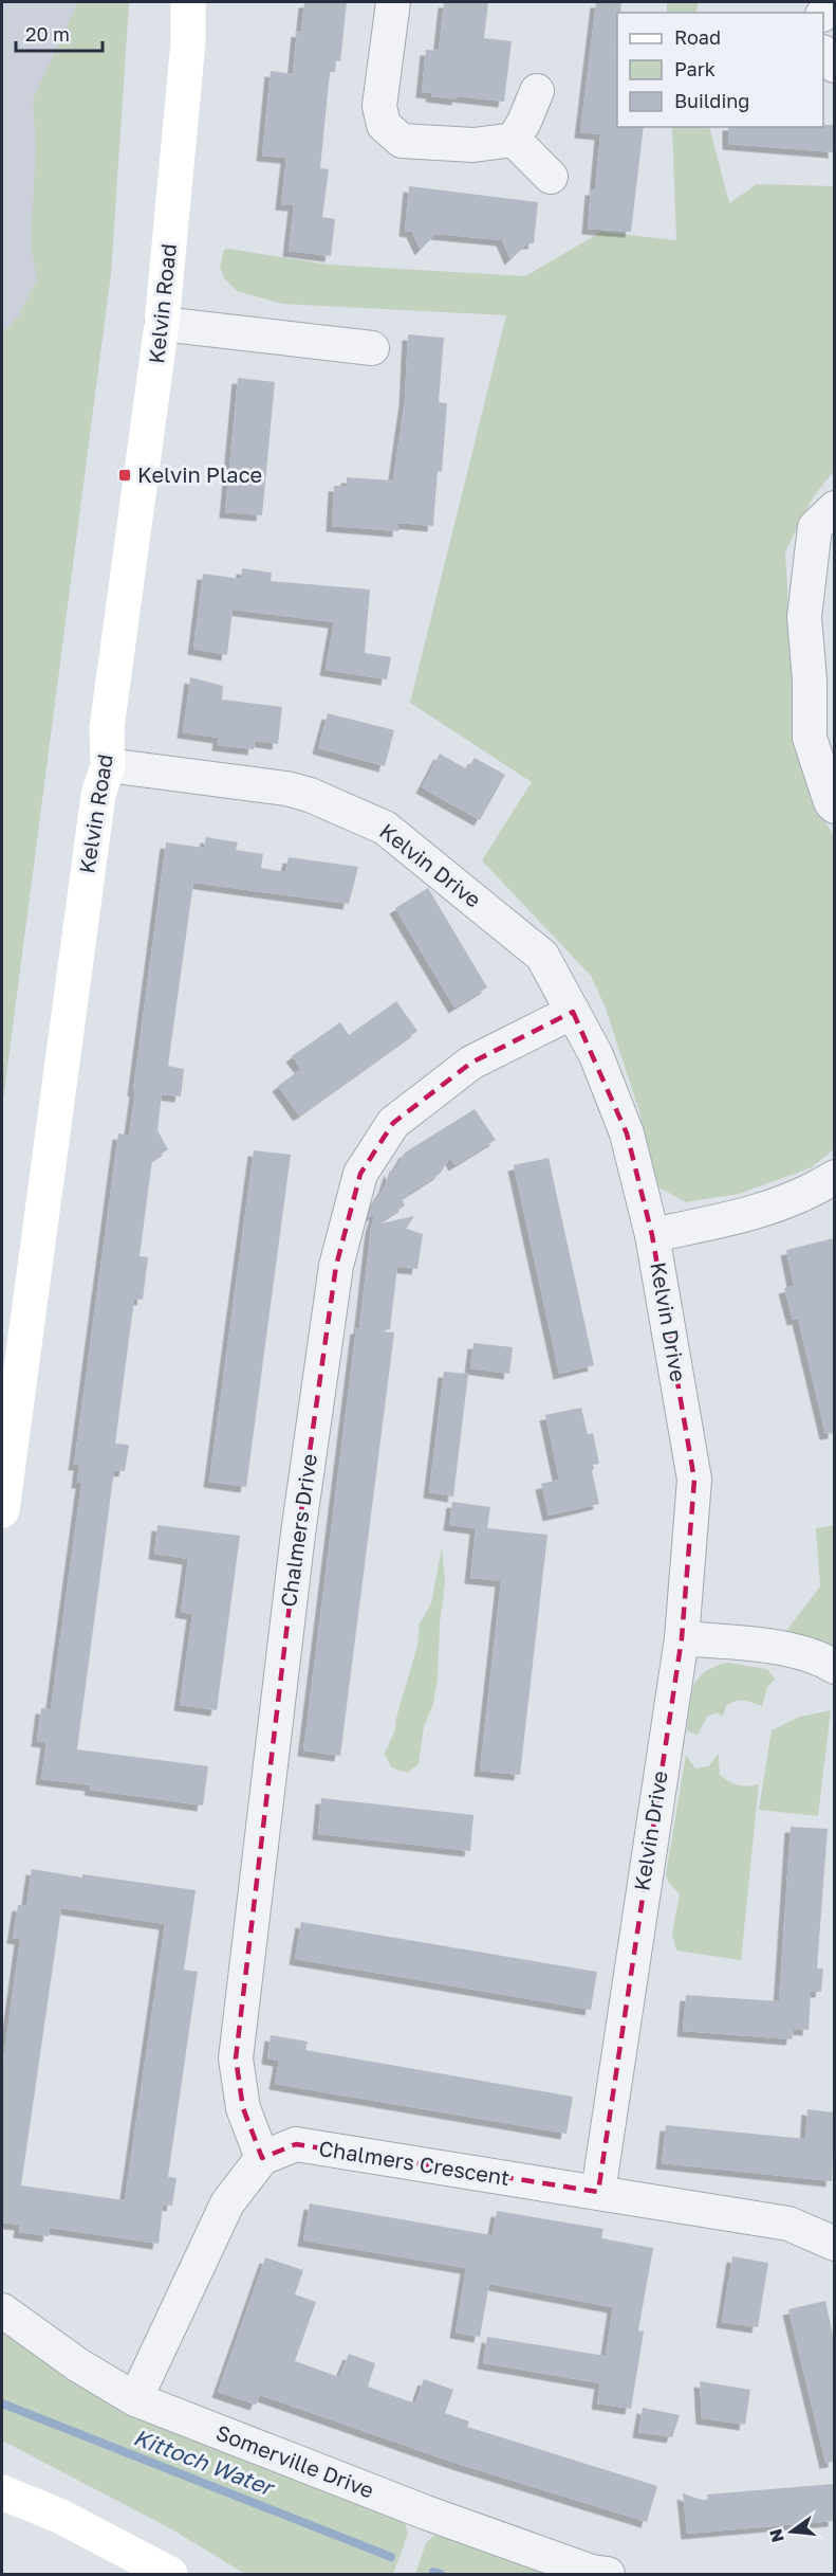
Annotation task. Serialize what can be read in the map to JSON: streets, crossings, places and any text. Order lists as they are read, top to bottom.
{
  "streets": {
    "street": [
      "Kelvin Road",
      "Kelvin Drive",
      "Chalmers Drive",
      "Chalmers Crescent",
      "Somerville Drive"
    ]
  },
  "crossings": [
    ["Kelvin Road", "Kelvin Drive"],
    ["Kelvin Drive", "Chalmers Drive"],
    ["Kelvin Drive", "Chalmers Crescent"],
    ["Chalmers Drive", "Chalmers Crescent"]
  ],
  "water": ["Kittoch Water"],
  "places": {
    "transit": ["Kelvin Place"]
  },
  "legend": ["Road", "Park", "Building"],
  "scale_bar": "20 m",
  "north": "left"
}
